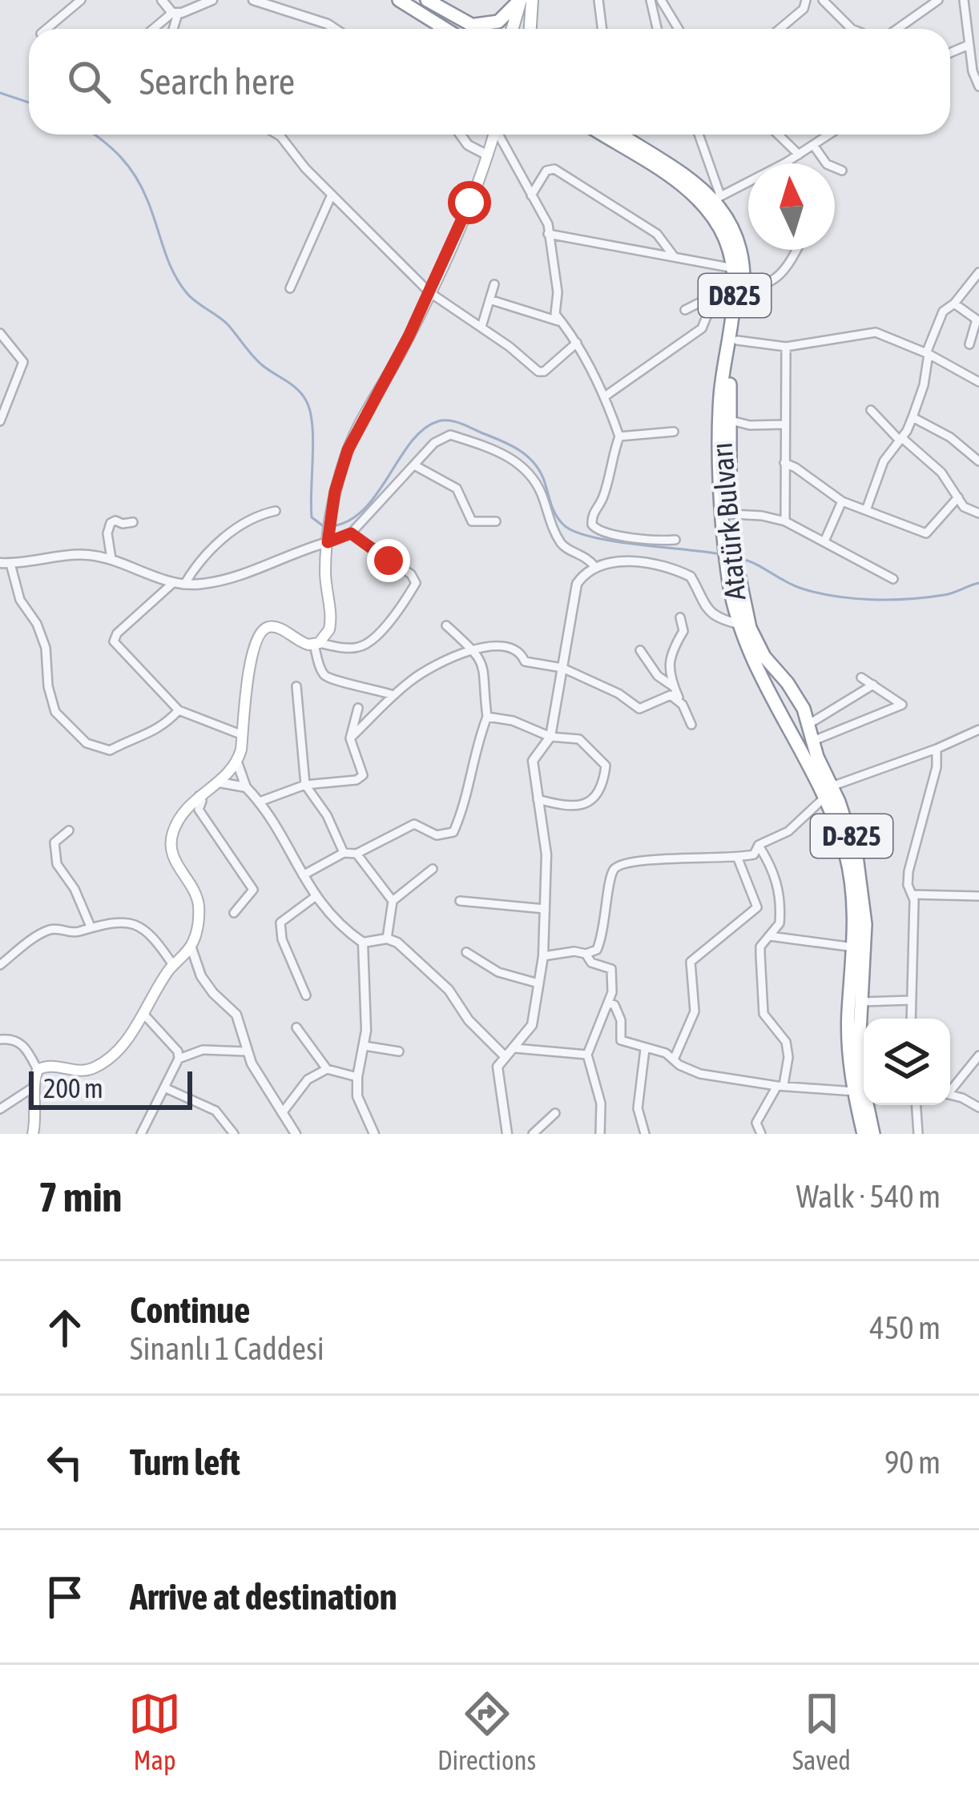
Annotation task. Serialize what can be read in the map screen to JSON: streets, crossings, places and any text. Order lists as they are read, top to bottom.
{
  "streets": {
    "highway": ["D825", "Atatürk Bulvarı", "D-825"]
  },
  "scale_bar": "200 m",
  "north": "top",
  "page": {
    "search": "Search here",
    "scale": "200 m",
    "heading": ["7 min", "Walk · 540 m"],
    "list": [
      ["Continue", "Sinanlı 1 Caddesi", "450 m"],
      ["Turn left", "90 m"],
      "Arrive at destination"
    ],
    "nav": ["Map", "Directions", "Saved"]
  }
}
